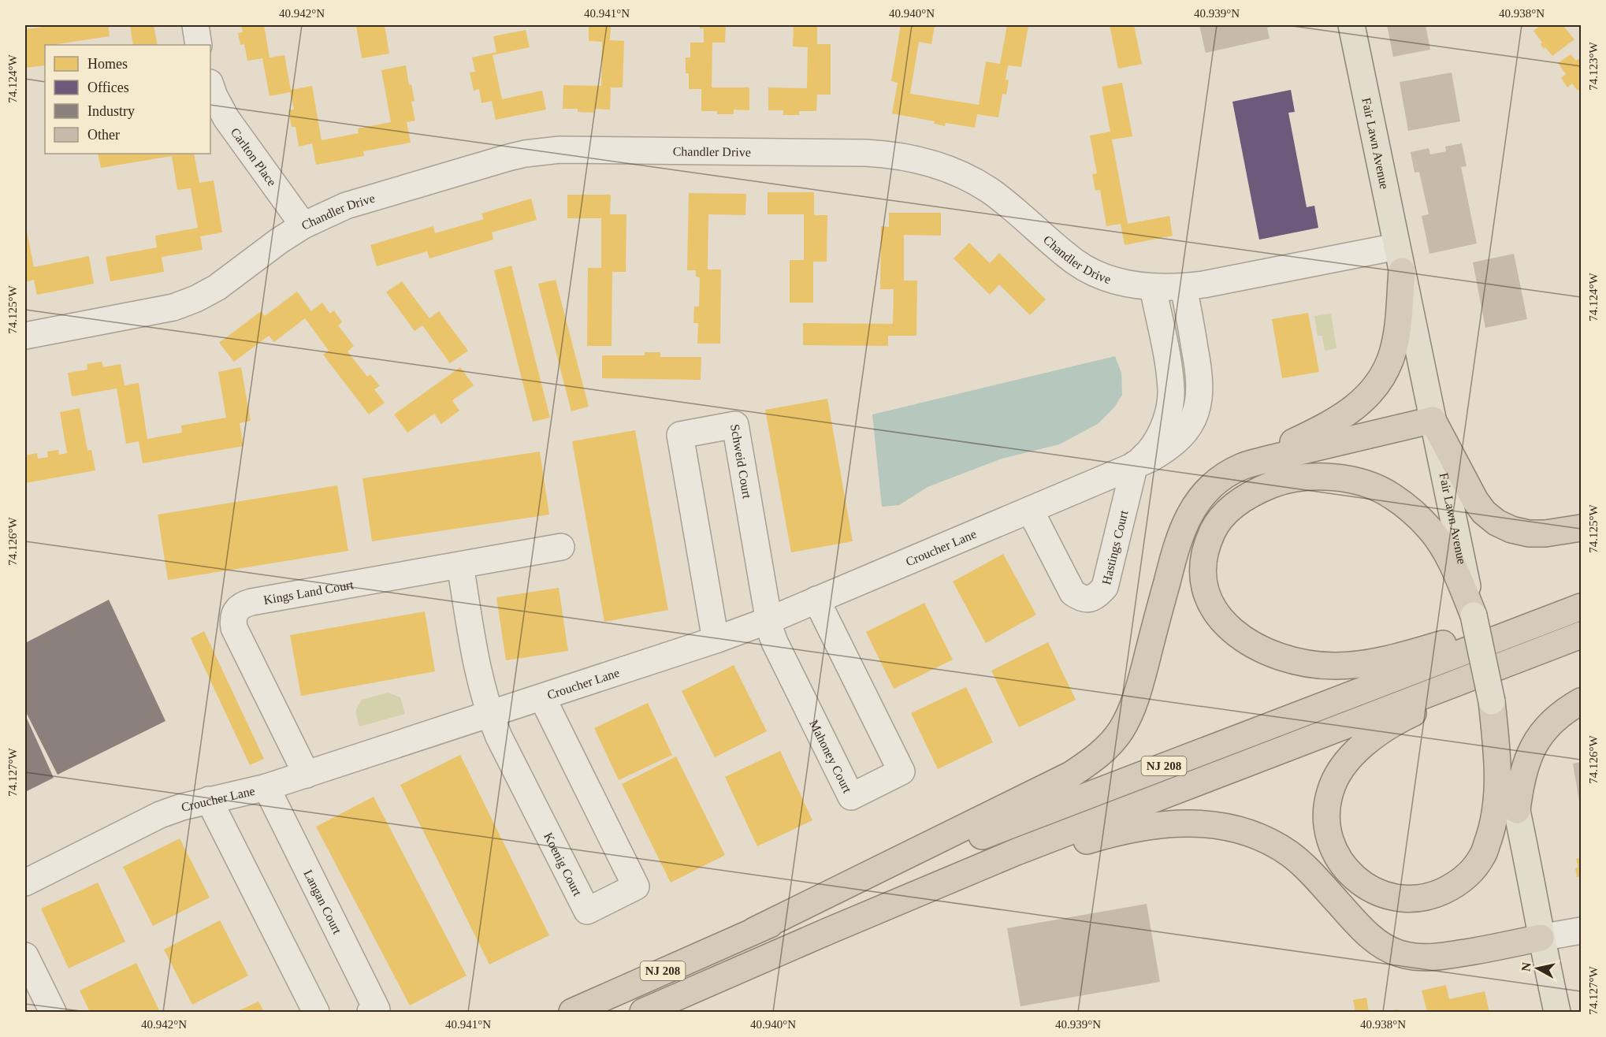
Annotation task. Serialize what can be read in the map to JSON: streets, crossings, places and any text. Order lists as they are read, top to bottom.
{
  "streets": {
    "highway": ["NJ 208"],
    "main road": ["Fair Lawn Avenue"],
    "street": [
      "Chandler Drive",
      "Carlton Place",
      "Schweid Court",
      "Croucher Lane",
      "Hastings Court",
      "Kings Land Court",
      "Mahoney Court",
      "Koenig Court",
      "Langan Court"
    ]
  },
  "crossings": [
    ["Fair Lawn Avenue", "Chandler Drive"],
    ["Chandler Drive", "Carlton Place"],
    ["Chandler Drive", "Croucher Lane"],
    ["Schweid Court", "Croucher Lane"],
    ["Schweid Court", "Mahoney Court"],
    ["Croucher Lane", "Hastings Court"],
    ["Croucher Lane", "Kings Land Court"],
    ["Croucher Lane", "Mahoney Court"],
    ["Croucher Lane", "Koenig Court"],
    ["Croucher Lane", "Langan Court"],
    ["Kings Land Court", "Koenig Court"]
  ],
  "legend": [
    "Homes",
    "Offices",
    "Industry",
    "Other"
  ],
  "north": "left",
  "coordinates": [
    "40.942°N",
    "40.941°N",
    "40.940°N",
    "40.939°N",
    "40.938°N",
    "74.123°W",
    "74.124°W",
    "74.125°W",
    "74.126°W",
    "74.127°W"
  ]
}
